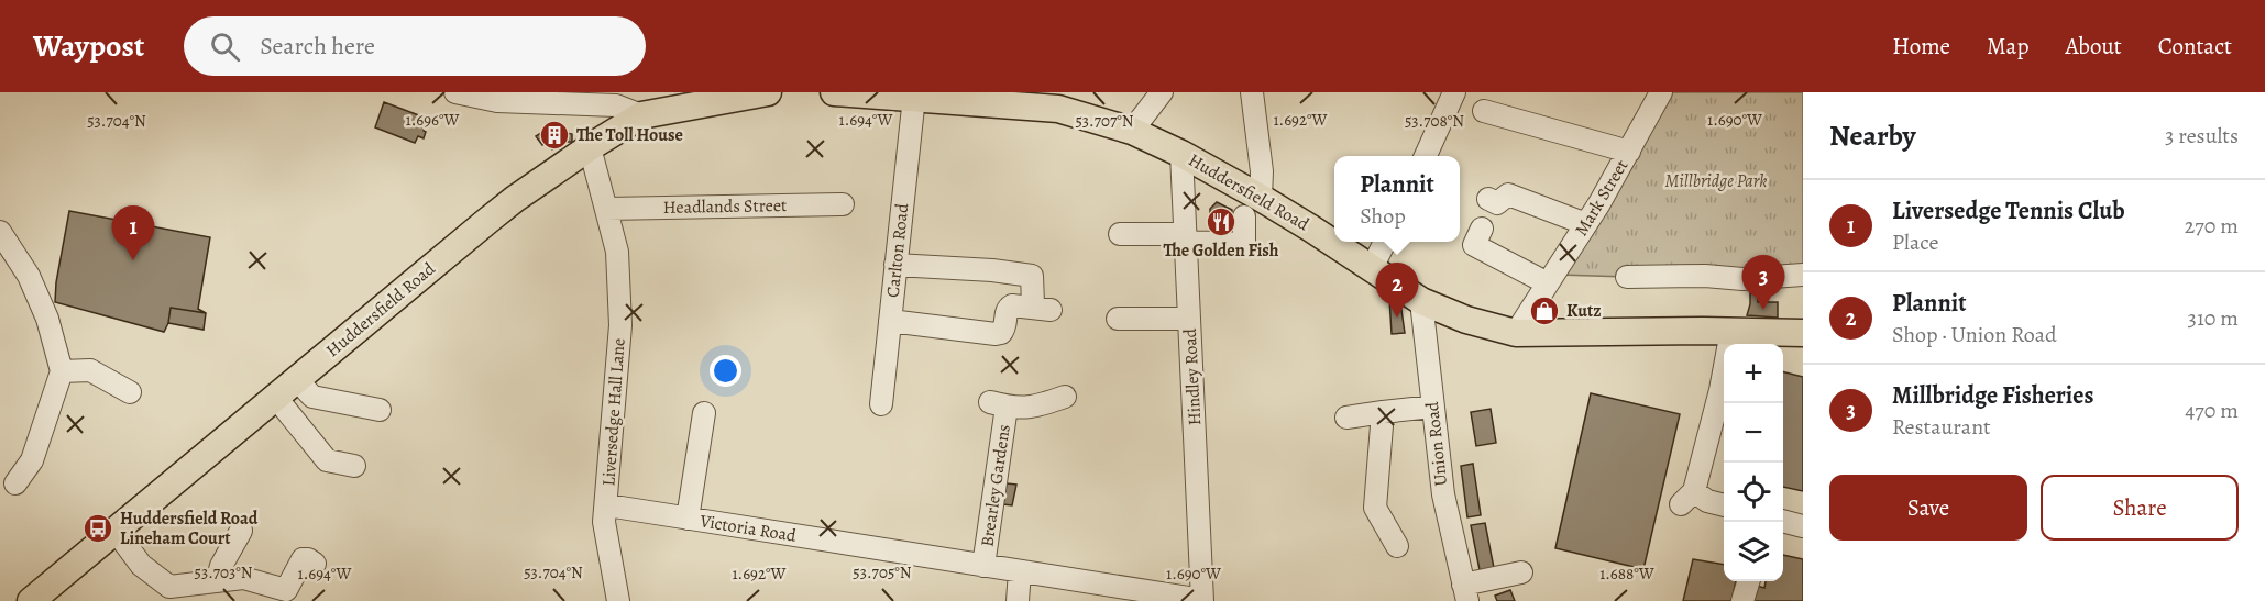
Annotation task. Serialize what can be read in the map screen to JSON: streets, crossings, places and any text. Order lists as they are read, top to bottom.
{
  "streets": {
    "main road": ["Huddersfield Road"],
    "street": [
      "Mark Street",
      "Headlands Street",
      "Carlton Road",
      "Hindley Road",
      "Liversedge Hall Lane",
      "Union Road",
      "Brearley Gardens",
      "Victoria Road"
    ]
  },
  "crossings": [
    ["Huddersfield Road", "Mark Street"],
    ["Huddersfield Road", "Carlton Road"],
    ["Huddersfield Road", "Hindley Road"],
    ["Huddersfield Road", "Liversedge Hall Lane"],
    ["Huddersfield Road", "Union Road"],
    ["Headlands Street", "Liversedge Hall Lane"],
    ["Hindley Road", "Victoria Road"],
    ["Liversedge Hall Lane", "Victoria Road"],
    ["Brearley Gardens", "Victoria Road"]
  ],
  "parks": ["Millbridge Park"],
  "places": {
    "building": ["The Toll House"],
    "restaurant": ["The Golden Fish"],
    "shop": ["Kutz"],
    "bus stop": ["Huddersfield Road Lineham Court"]
  },
  "page": {
    "header": "Waypost",
    "search": "Search here",
    "nav": [
      "Home",
      "Map",
      "About",
      "Contact"
    ],
    "heading": ["Nearby", "3 results"],
    "popup": ["Plannit", "Shop"],
    "list": [
      {
        "mark": "1",
        "name": "Liversedge Tennis Club",
        "note": "Place",
        "value": "270 m"
      },
      {
        "mark": "2",
        "name": "Plannit",
        "note": "Shop · Union Road",
        "value": "310 m"
      },
      {
        "mark": "3",
        "name": "Millbridge Fisheries",
        "note": "Restaurant",
        "value": "470 m"
      }
    ],
    "pins": ["1", "3", "2"],
    "map_buttons": ["+", "−"],
    "buttons": ["Save", "Share"]
  },
  "coordinates": [
    "1.696°W",
    "1.690°W",
    "1.694°W",
    "1.692°W",
    "53.704°N",
    "53.708°N",
    "53.707°N",
    "53.703°N",
    "53.705°N",
    "1.688°W"
  ]
}
